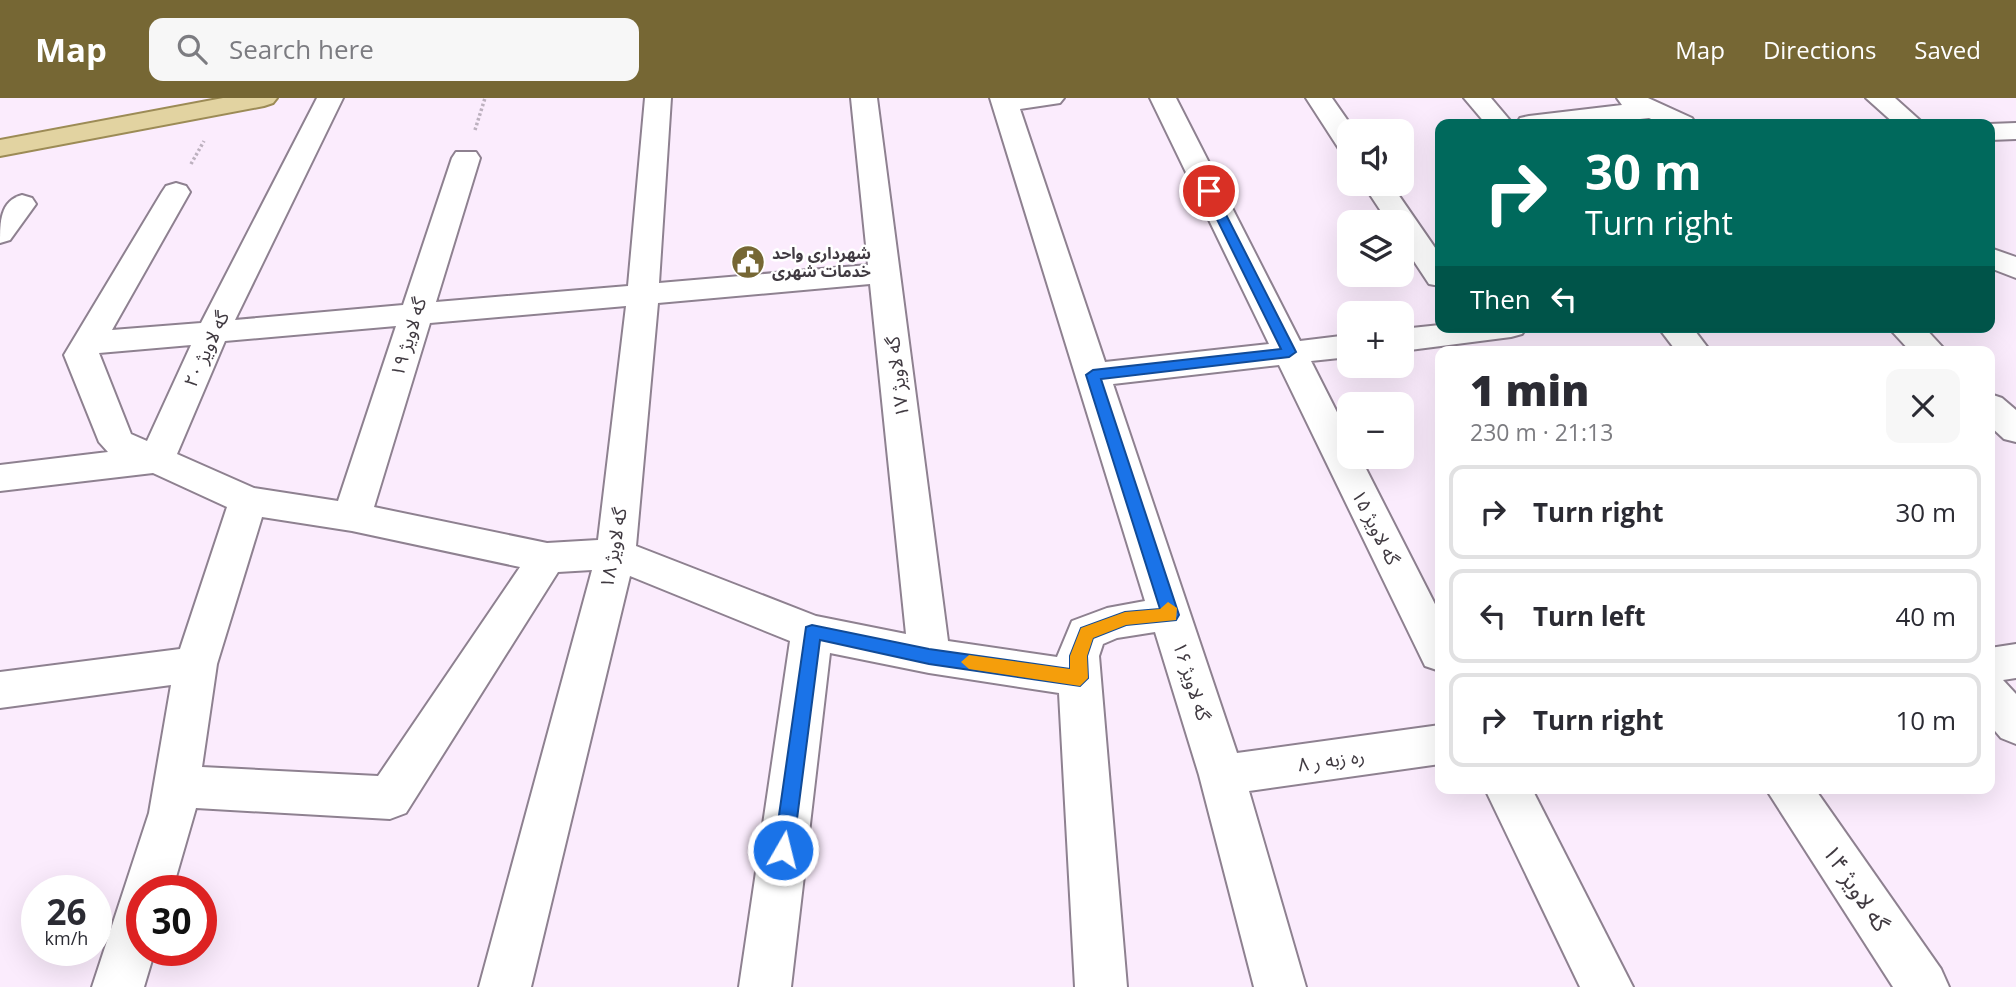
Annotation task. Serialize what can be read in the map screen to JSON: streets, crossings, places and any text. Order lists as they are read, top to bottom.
{
  "streets": {
    "street": [
      "۱۹ گه لاویژ",
      "گه لاویژ ۲۰",
      "گه لاویژ ۱۷",
      "گه لاویژ ۱۵",
      "گه لاویژ ۱۸",
      "۱۶ گه لاویژ",
      "۸ ره زبه ر",
      "گه لاویژ ۱۴"
    ]
  },
  "crossings": [
    ["۱۶ گه لاویژ", "۸ ره زبه ر"]
  ],
  "places": {
    "public building": ["شهرداری واحد خدمات شهری"]
  },
  "page": {
    "header": "Map",
    "search": "Search here",
    "nav": ["Map", "Directions", "Saved"],
    "map_buttons": ["+", "−"],
    "turn": ["30 m", "Turn right"],
    "then": "Then",
    "heading": ["1 min", "230 m · 21:13"],
    "list": [
      {
        "name": "Turn right",
        "value": "30 m"
      },
      {
        "name": "Turn left",
        "value": "40 m"
      },
      {
        "name": "Turn right",
        "value": "10 m"
      }
    ],
    "speed": "26 km/h",
    "limit": "30"
  }
}
